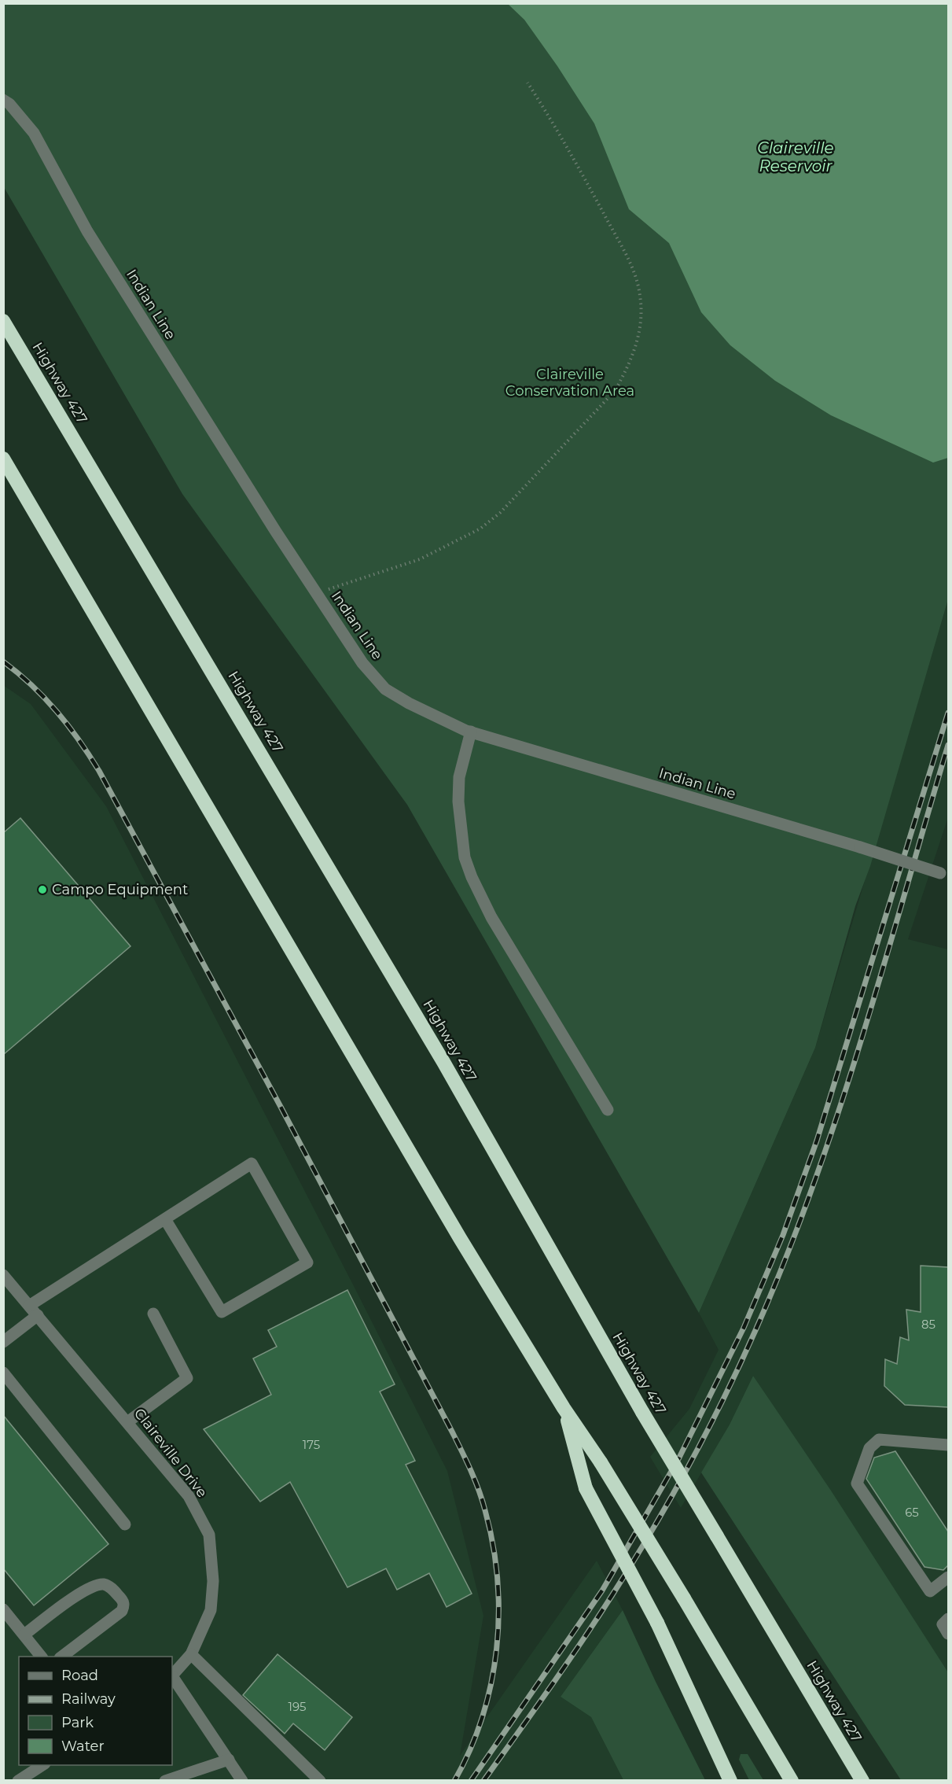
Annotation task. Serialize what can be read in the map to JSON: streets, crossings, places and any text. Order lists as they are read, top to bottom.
{
  "streets": {
    "highway": ["Highway 427"],
    "street": ["Indian Line", "Claireville Drive"]
  },
  "water": ["Claireville Reservoir"],
  "parks": ["Claireville Conservation Area"],
  "places": ["Campo Equipment"],
  "house_numbers": [
    "85",
    "175",
    "65",
    "195"
  ],
  "legend": [
    "Road",
    "Railway",
    "Park",
    "Water"
  ]
}
